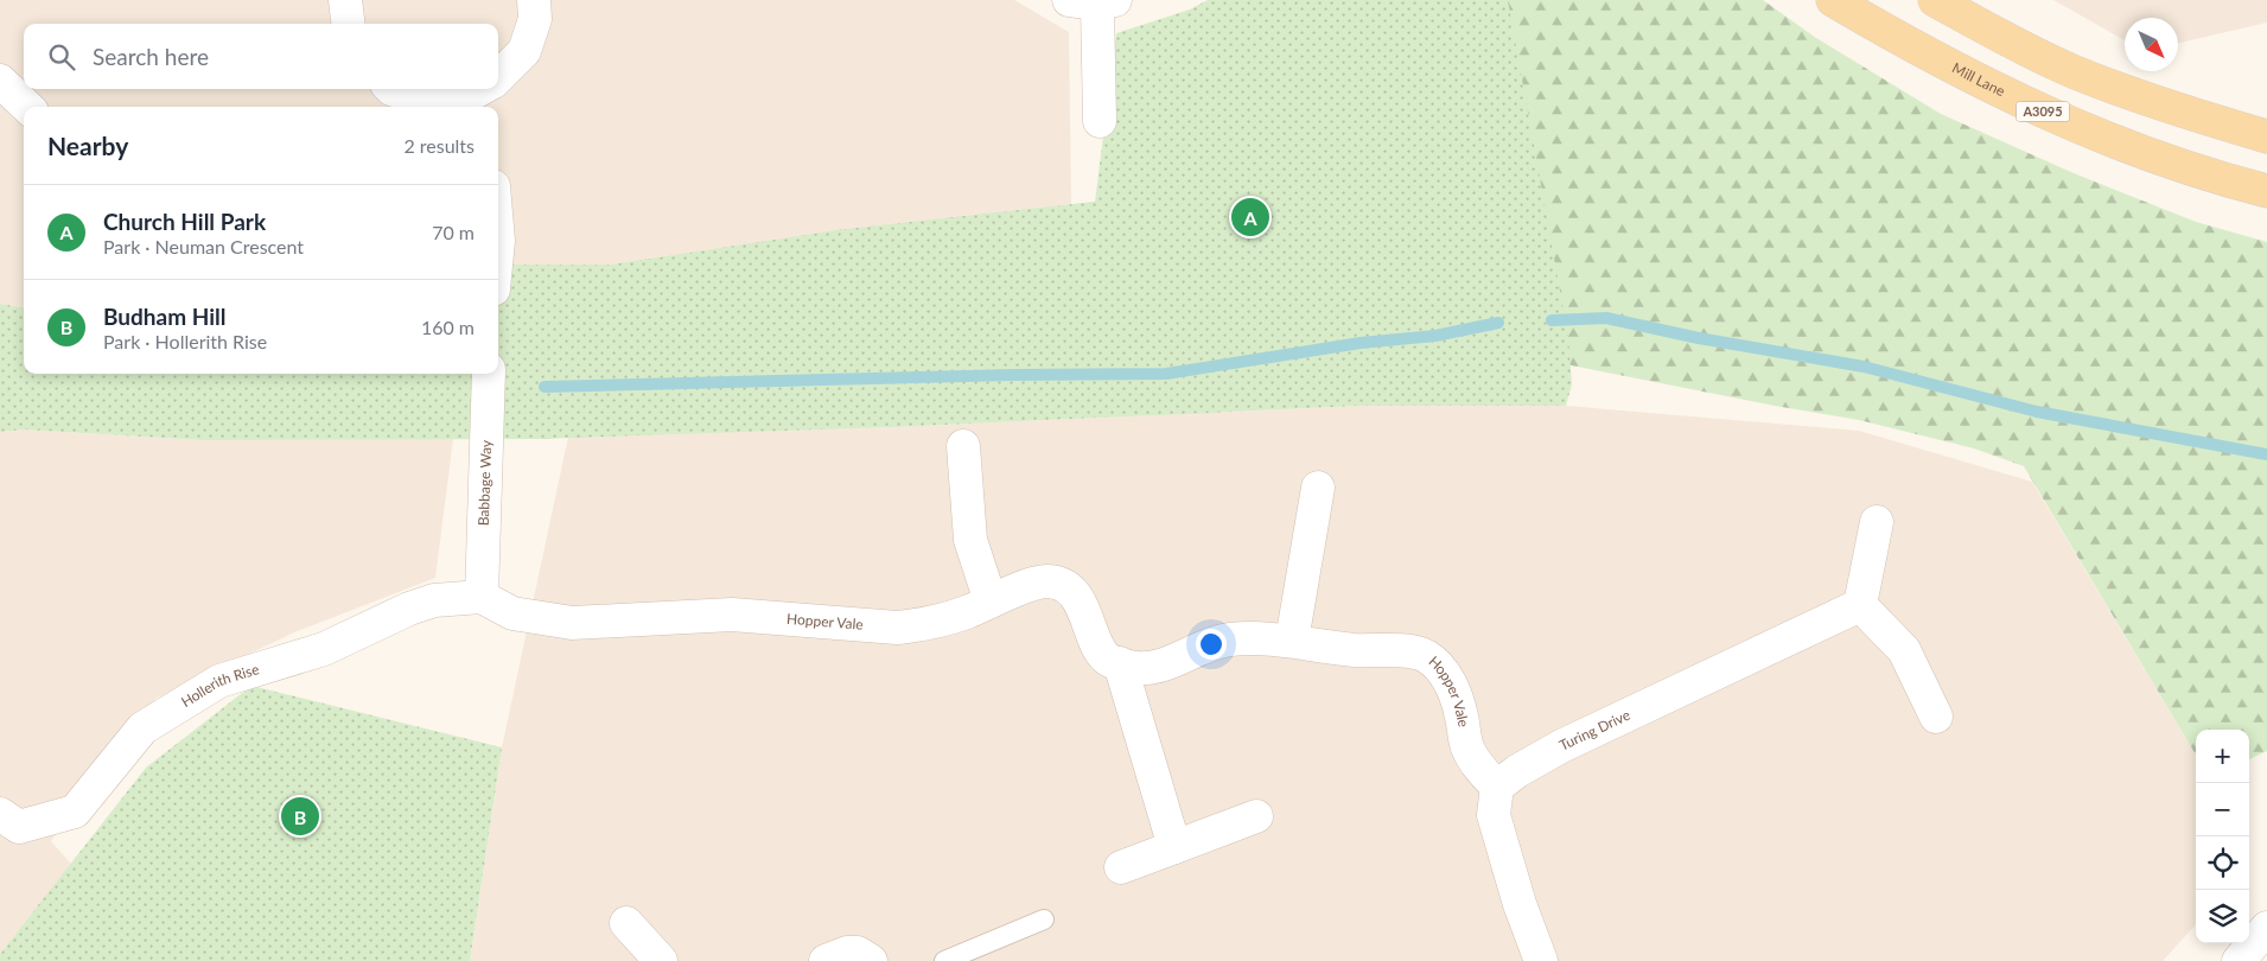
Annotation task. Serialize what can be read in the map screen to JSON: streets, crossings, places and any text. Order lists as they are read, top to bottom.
{
  "streets": {
    "main road": ["Mill Lane", "A3095"],
    "street": [
      "Babbage Way",
      "Hopper Vale",
      "Hollerith Rise",
      "Turing Drive"
    ]
  },
  "crossings": [
    ["Babbage Way", "Hopper Vale"],
    ["Babbage Way", "Hollerith Rise"],
    ["Hopper Vale", "Hollerith Rise"],
    ["Hopper Vale", "Turing Drive"]
  ],
  "north": "bottom right",
  "page": {
    "search": "Search here",
    "heading": ["Nearby", "2 results"],
    "list": [
      {
        "mark": "A",
        "name": "Church Hill Park",
        "note": "Park · Neuman Crescent",
        "value": "70 m"
      },
      {
        "mark": "B",
        "name": "Budham Hill",
        "note": "Park · Hollerith Rise",
        "value": "160 m"
      }
    ],
    "pins": ["A", "B"],
    "map_buttons": ["+", "−"]
  }
}
